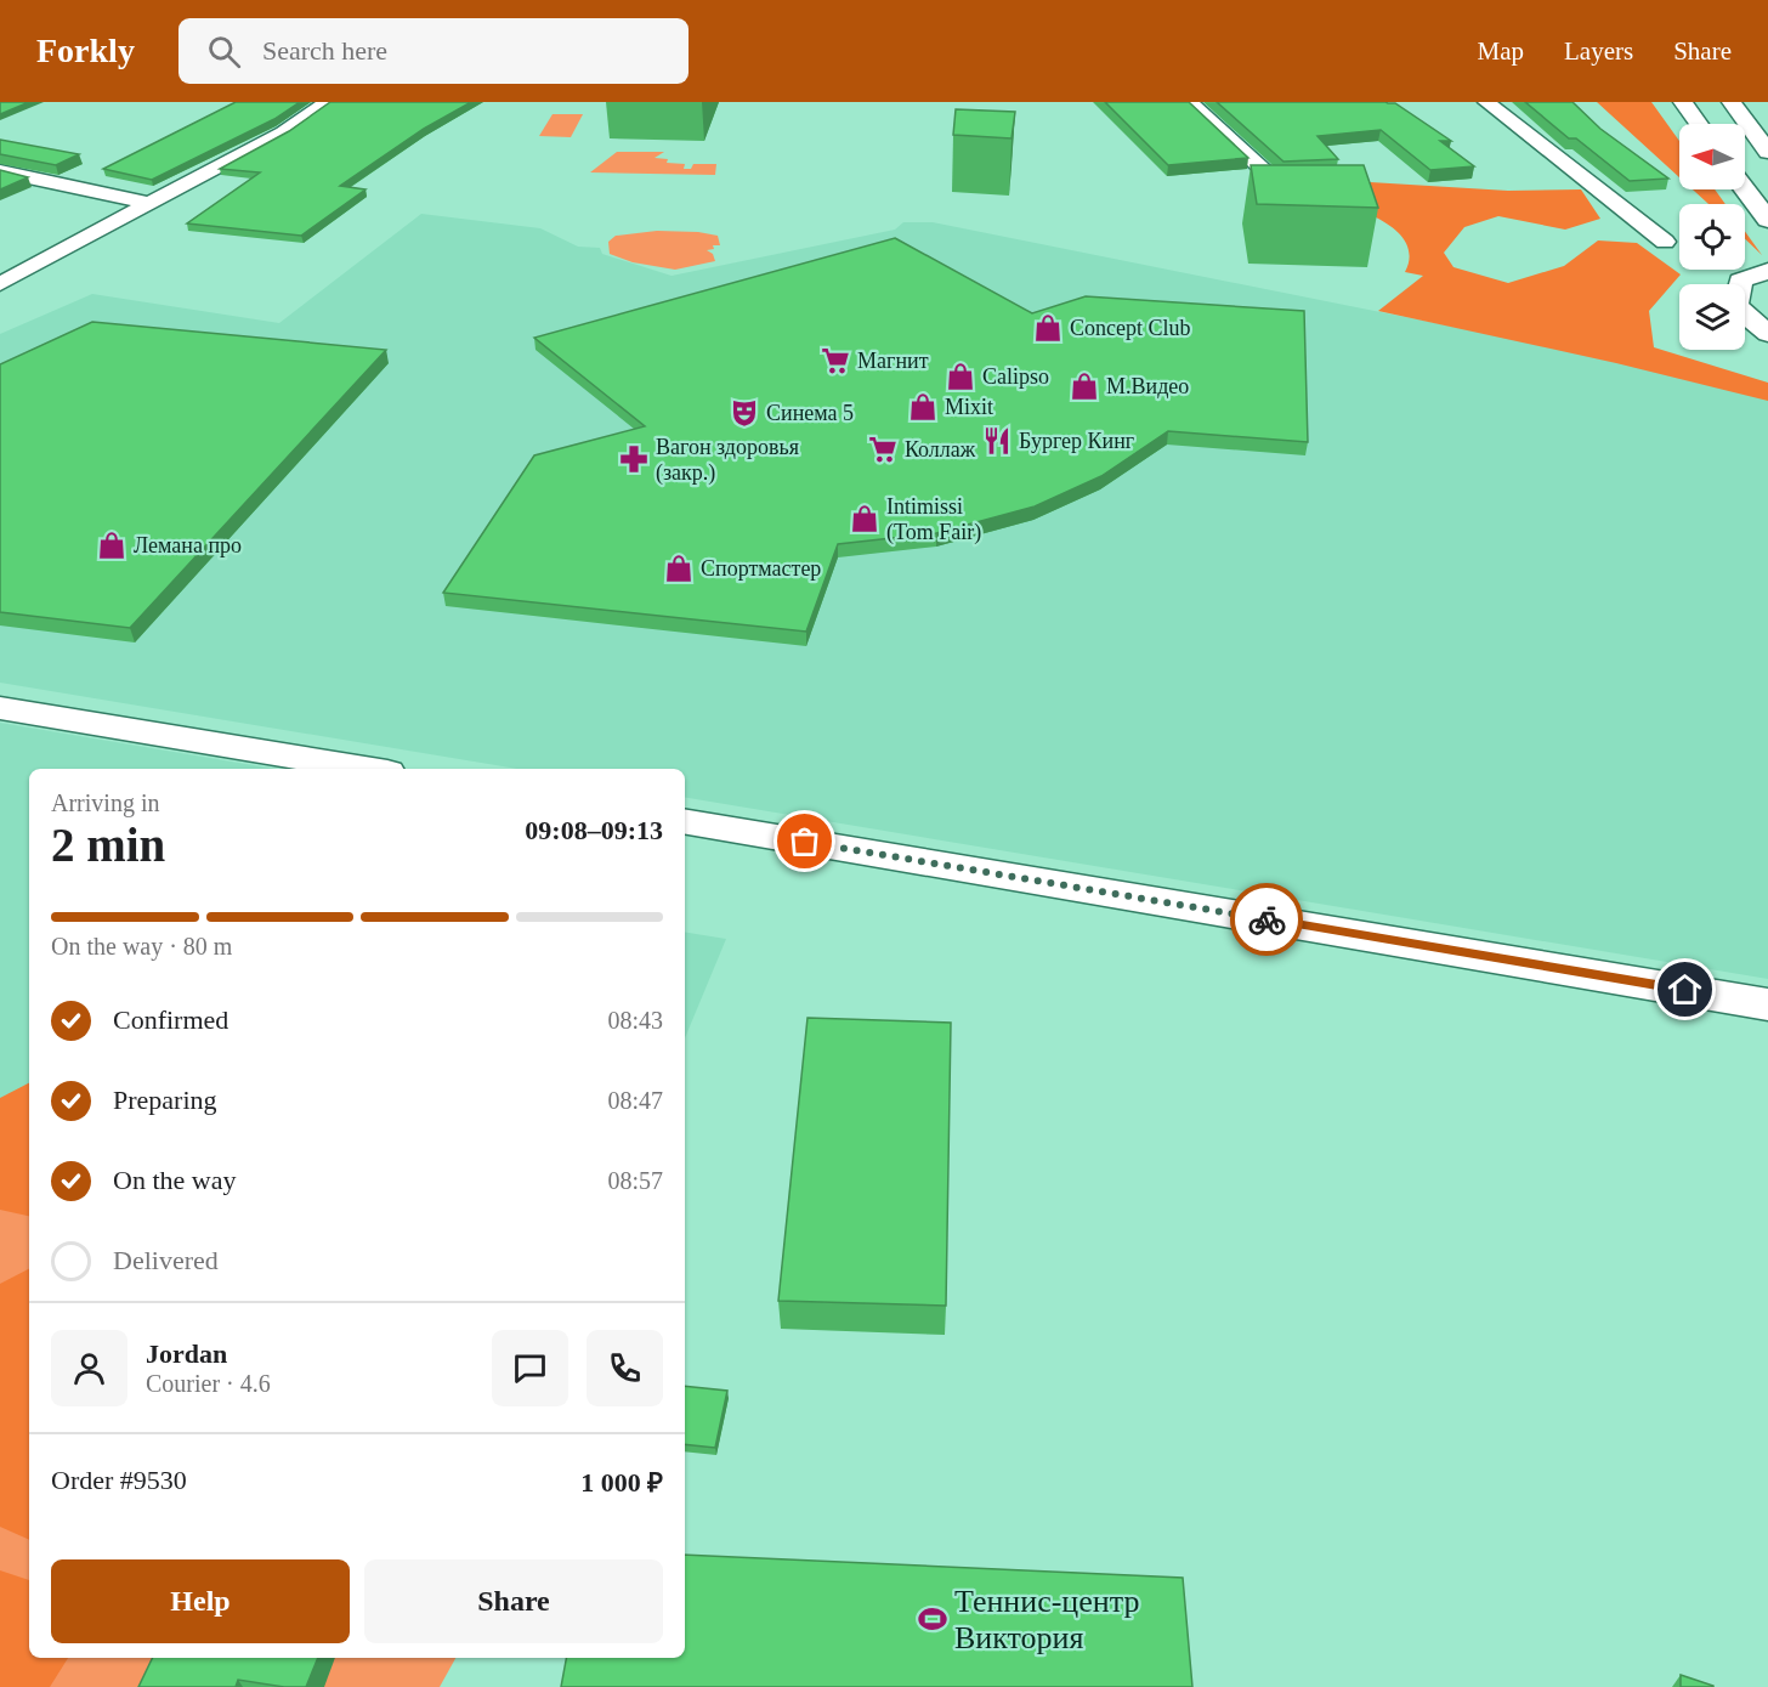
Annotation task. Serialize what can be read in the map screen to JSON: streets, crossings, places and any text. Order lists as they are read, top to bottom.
{
  "places": {
    "shop": [
      "Concept Club",
      "Calipso",
      "М.Видео",
      "Mixit",
      "Intimissi (Tom Fair)",
      "Лемана про",
      "Спортмастер"
    ],
    "supermarket": ["Магнит", "Коллаж"],
    "theatre": ["Синема 5"],
    "restaurant": ["Бургер Кинг"],
    "pharmacy": ["Вагон здоровья (закр.)"],
    "sports": ["Теннис-центр Виктория"]
  },
  "north": "left",
  "page": {
    "header": "Forkly",
    "search": "Search here",
    "nav": ["Map", "Layers", "Share"],
    "heading": ["2 min", "Arriving in", "09:08–09:13"],
    "panel": [
      "Jordan",
      "Courier · 4.6",
      "Order #9530",
      "1 000 ₽"
    ],
    "bar": "On the way · 80 m",
    "list": [
      ["Confirmed", "08:43"],
      ["Preparing", "08:47"],
      ["On the way", "08:57"],
      "Delivered"
    ],
    "buttons": ["Help", "Share"]
  }
}
